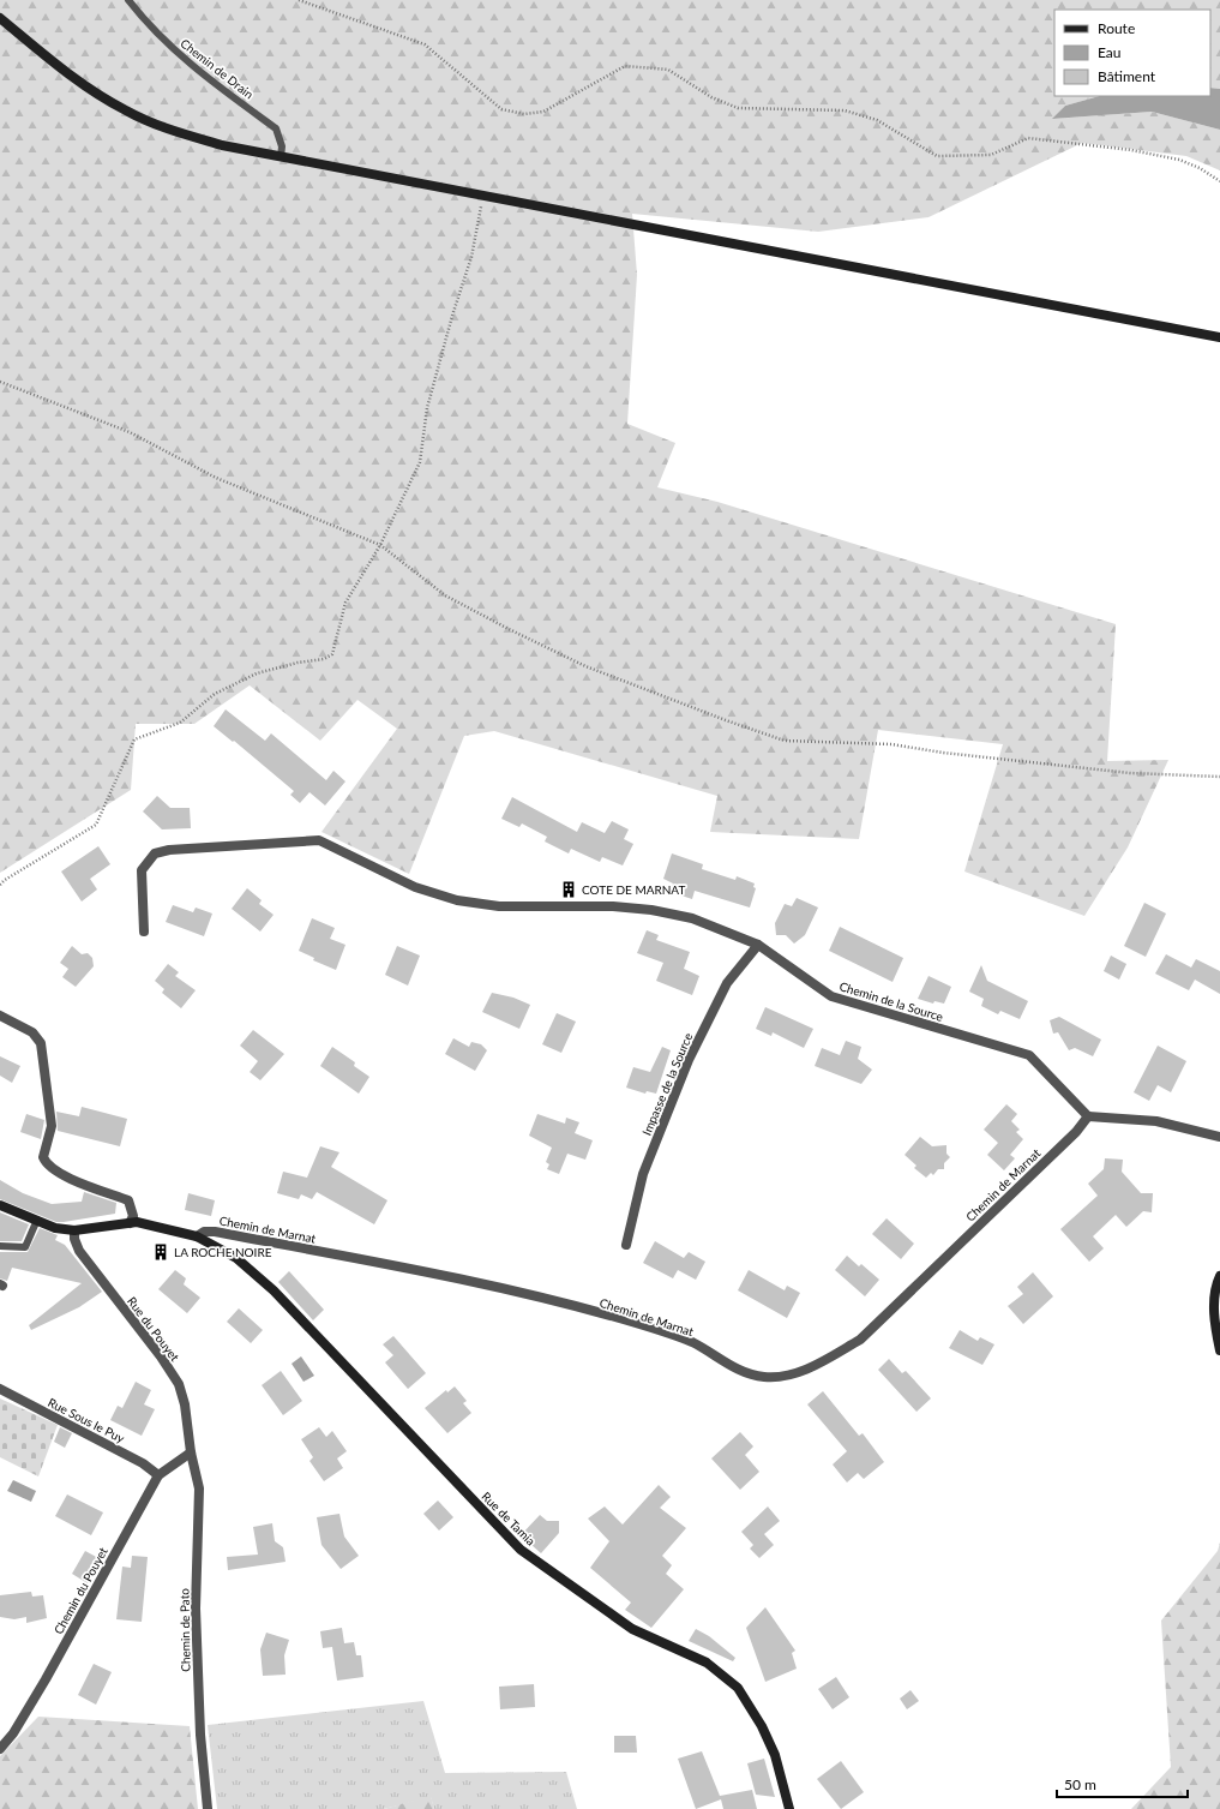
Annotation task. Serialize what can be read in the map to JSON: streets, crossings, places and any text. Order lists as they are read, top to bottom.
{
  "streets": {
    "street": [
      "Chemin de la Source",
      "Impasse de la Source",
      "Chemin de Marnat",
      "Rue du Pouyet",
      "Rue Sous le Puy",
      "Rue de Tamia",
      "Chemin du Pouyet",
      "Chemin de Pato"
    ],
    "lane": ["Chemin de Drain"]
  },
  "crossings": [
    ["Chemin de la Source", "Impasse de la Source"],
    ["Chemin de la Source", "Chemin de Marnat"],
    ["Chemin de Marnat", "Rue de Tamia"],
    ["Rue du Pouyet", "Rue de Tamia"],
    ["Rue du Pouyet", "Chemin du Pouyet"],
    ["Rue du Pouyet", "Chemin de Pato"],
    ["Rue Sous le Puy", "Chemin du Pouyet"],
    ["Chemin du Pouyet", "Chemin de Pato"]
  ],
  "places": {
    "building": ["COTE DE MARNAT", "LA ROCHE NOIRE"]
  },
  "legend": ["Route", "Eau", "Bâtiment"],
  "scale_bar": "50 m"
}
